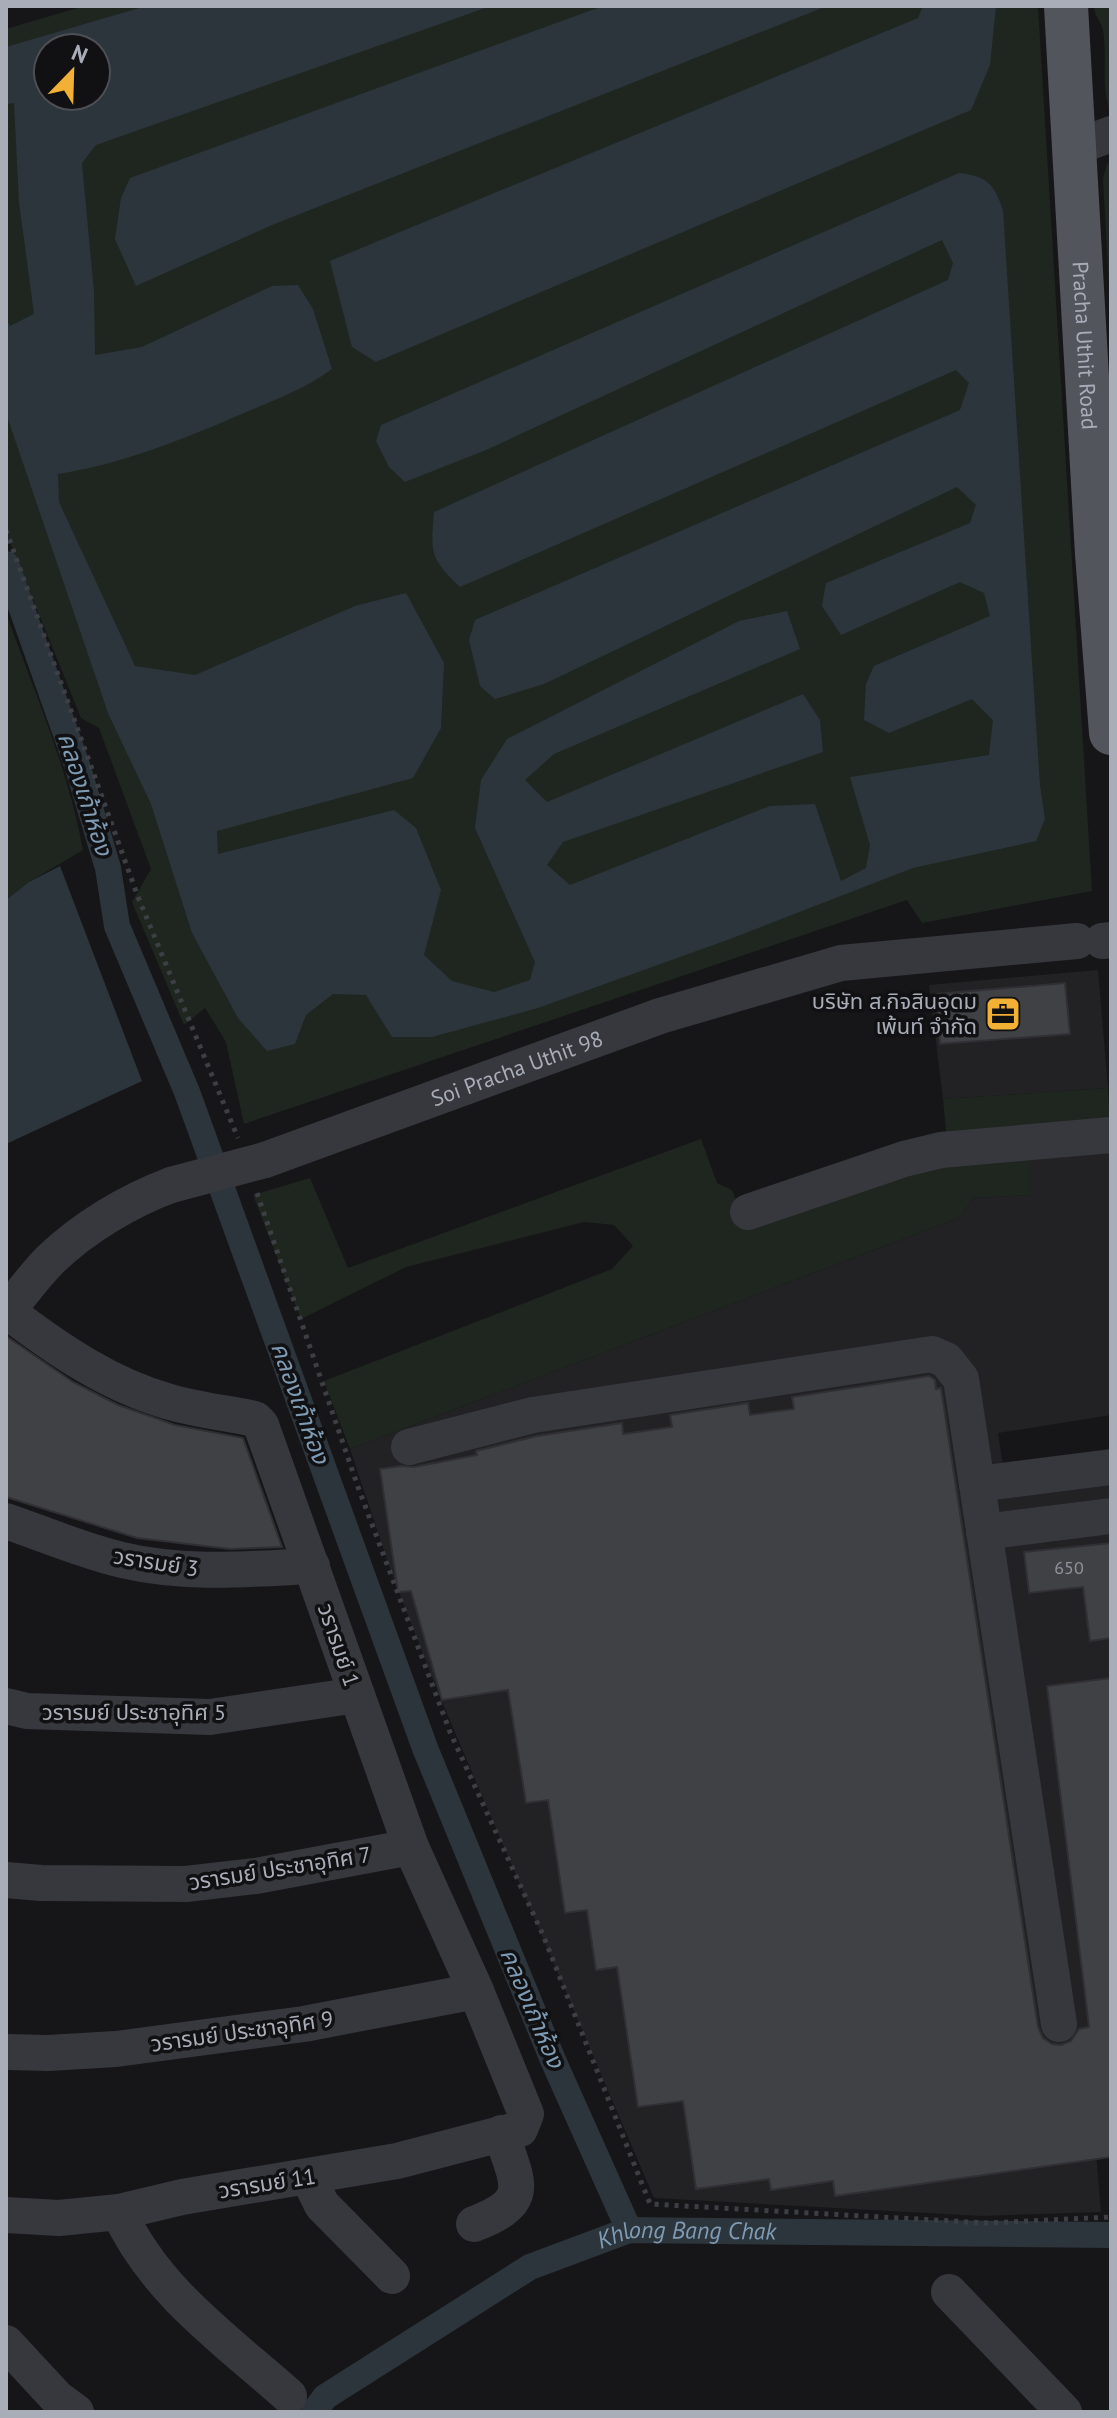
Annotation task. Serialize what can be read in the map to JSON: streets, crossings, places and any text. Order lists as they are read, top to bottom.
{
  "streets": {
    "main road": ["Pracha Uthit Road"],
    "street": [
      "Soi Pracha Uthit 98",
      "วรารมย์ 3",
      "วรารมย์ 1",
      "วรารมย์ ประชาอุทิศ 5",
      "วรารมย์ ประชาอุทิศ 7",
      "วรารมย์ ประชาอุทิศ 9",
      "วรารมย์ 11"
    ]
  },
  "crossings": [
    ["Soi Pracha Uthit 98", "วรารมย์ 1"],
    ["วรารมย์ 3", "วรารมย์ 1"],
    ["วรารมย์ 1", "วรารมย์ ประชาอุทิศ 5"],
    ["วรารมย์ 1", "วรารมย์ ประชาอุทิศ 7"],
    ["วรารมย์ 1", "วรารมย์ ประชาอุทิศ 9"],
    ["วรารมย์ 1", "วรารมย์ 11"]
  ],
  "water": ["คลองเก้าห้อง", "Khlong Bang Chak"],
  "places": {
    "office": ["บริษัท ส.กิจสินอุดม เพ้นท์ จำกัด"]
  },
  "house_numbers": ["650"],
  "north": "top right"
}
